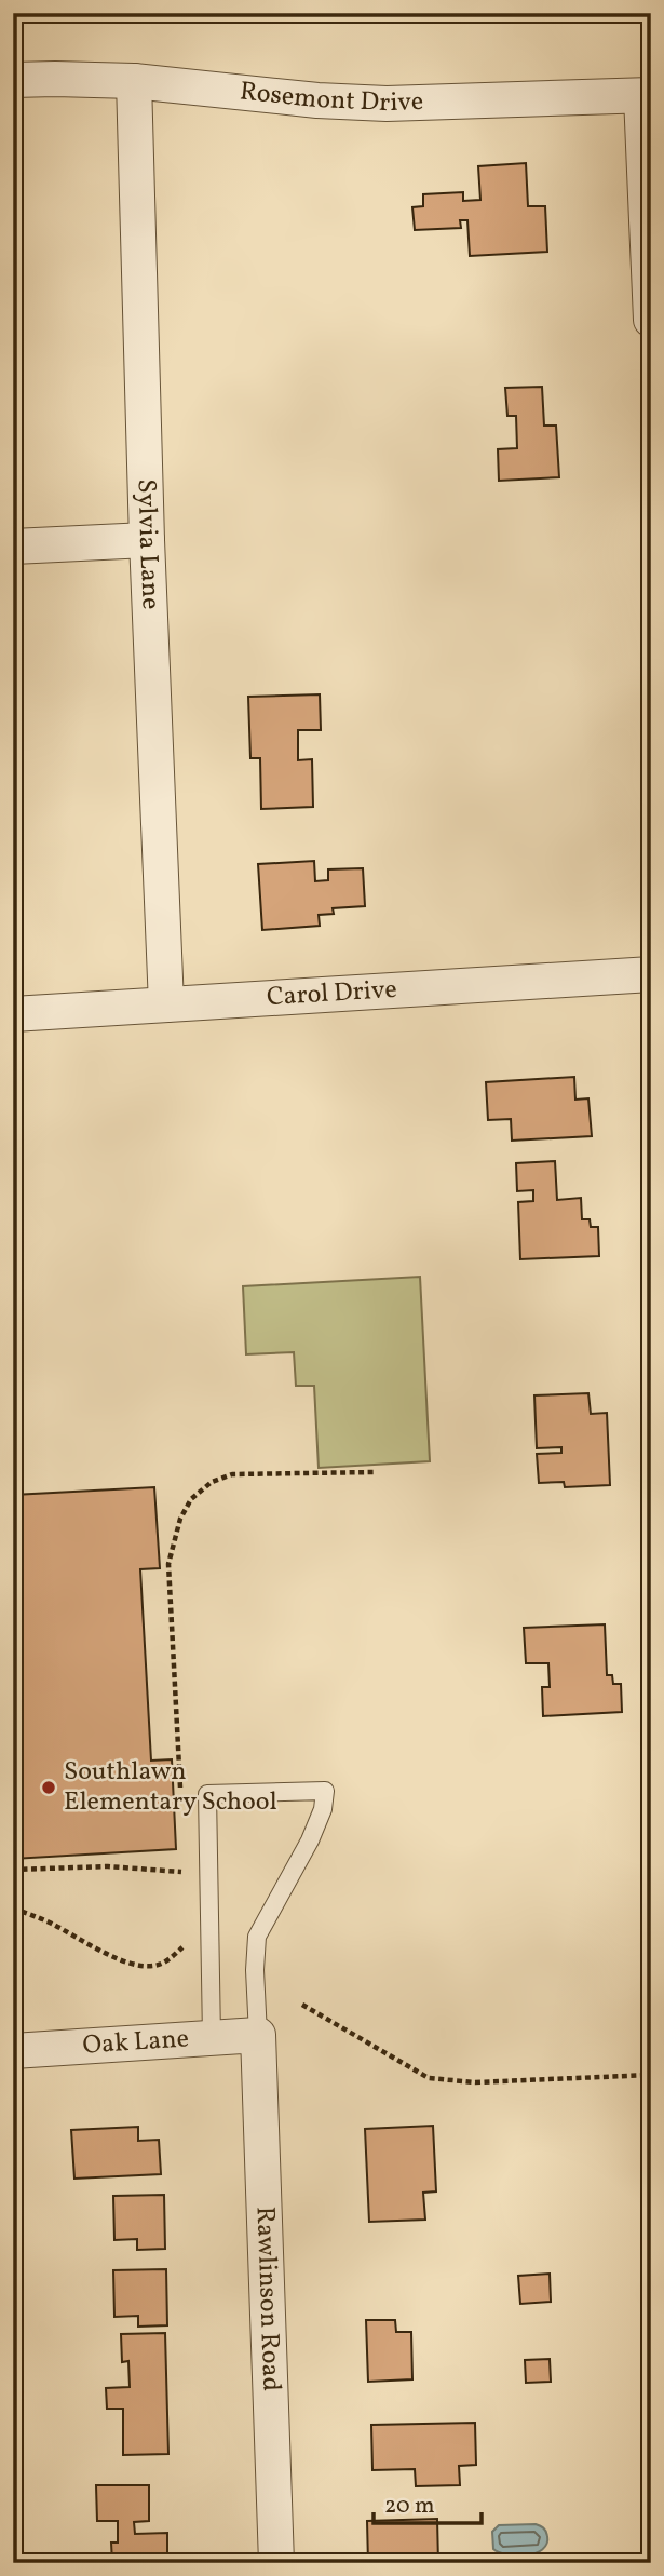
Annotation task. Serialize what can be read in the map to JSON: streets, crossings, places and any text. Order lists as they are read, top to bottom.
{
  "streets": {
    "street": [
      "Rosemont Drive",
      "Sylvia Lane",
      "Carol Drive",
      "Oak Lane",
      "Rawlinson Road"
    ]
  },
  "crossings": [
    ["Rosemont Drive", "Sylvia Lane"],
    ["Sylvia Lane", "Carol Drive"],
    ["Oak Lane", "Rawlinson Road"]
  ],
  "places": ["Southlawn Elementary School"],
  "scale_bar": "20 m"
}
